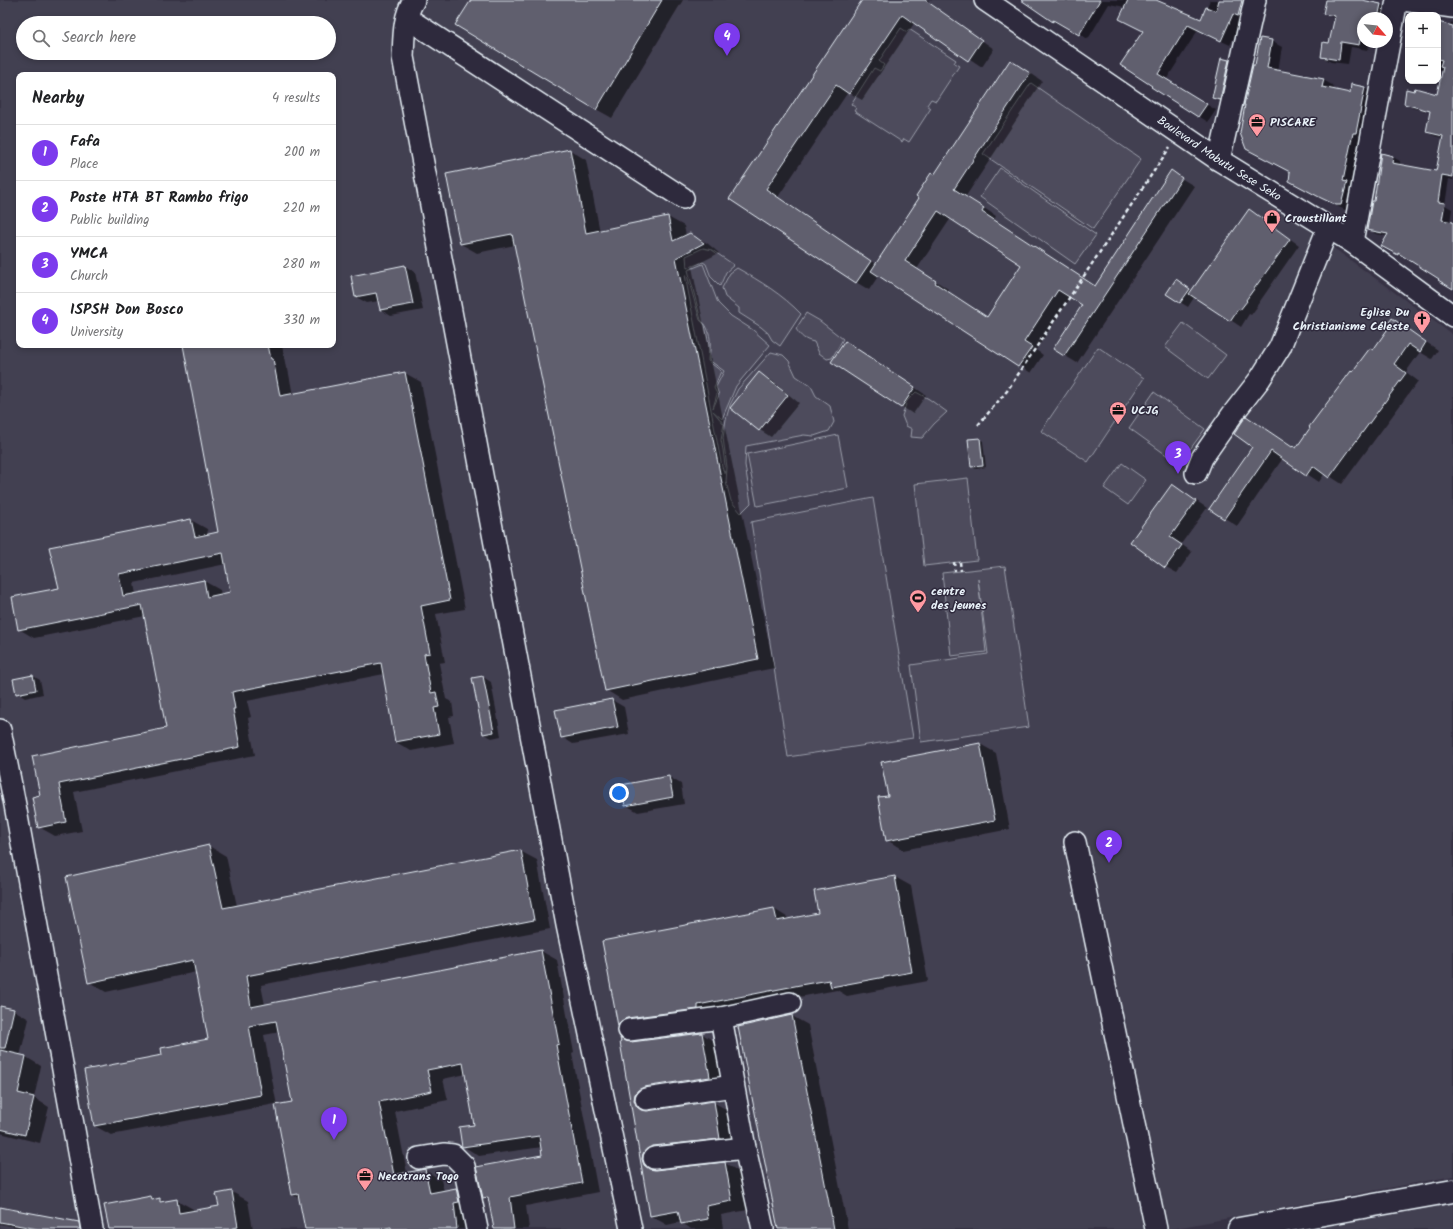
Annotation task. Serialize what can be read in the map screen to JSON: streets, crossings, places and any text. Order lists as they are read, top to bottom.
{
  "streets": {
    "street": ["Boulevard Mobutu Sese Seko"]
  },
  "places": {
    "office": ["PISCARE", "UCJG", "Necotrans Togo"],
    "shop": ["Croustillant"],
    "church": ["Eglise Du Christianisme Céleste"],
    "sports": ["centre des jeunes"]
  },
  "north": "bottom right",
  "page": {
    "map_buttons": ["+", "−"],
    "search": "Search here",
    "pins": [
      "4",
      "3",
      "2",
      "1"
    ],
    "heading": ["Nearby", "4 results"],
    "list": [
      {
        "mark": "1",
        "name": "Fafa",
        "note": "Place",
        "value": "200 m"
      },
      {
        "mark": "2",
        "name": "Poste HTA BT Rambo frigo",
        "note": "Public building",
        "value": "220 m"
      },
      {
        "mark": "3",
        "name": "YMCA",
        "note": "Church",
        "value": "280 m"
      },
      {
        "mark": "4",
        "name": "ISPSH Don Bosco",
        "note": "University",
        "value": "330 m"
      }
    ]
  }
}
